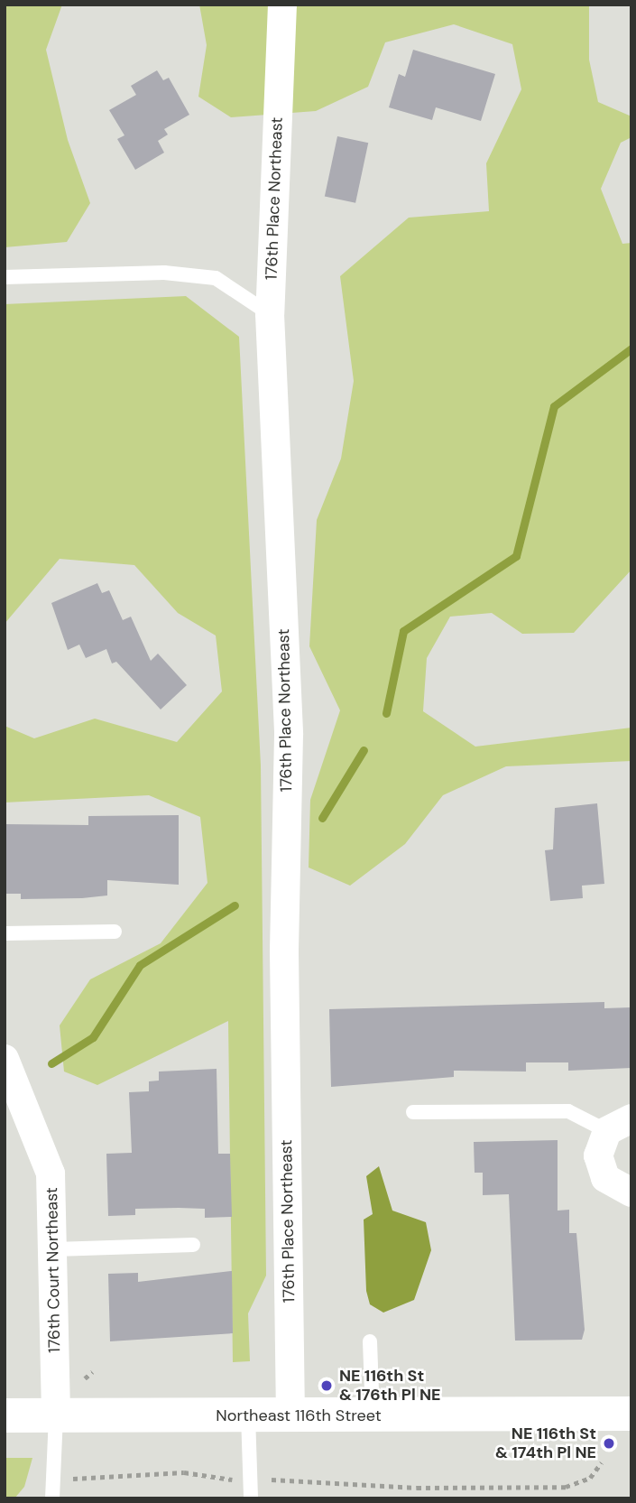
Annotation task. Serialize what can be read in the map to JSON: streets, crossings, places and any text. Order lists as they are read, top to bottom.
{
  "streets": {
    "street": ["176th Place Northeast", "176th Court Northeast", "Northeast 116th Street"]
  },
  "crossings": [
    ["176th Place Northeast", "Northeast 116th Street"],
    ["176th Court Northeast", "Northeast 116th Street"]
  ],
  "places": ["NE 116th St & 176th Pl NE", "NE 116th St & 174th Pl NE"]
}
